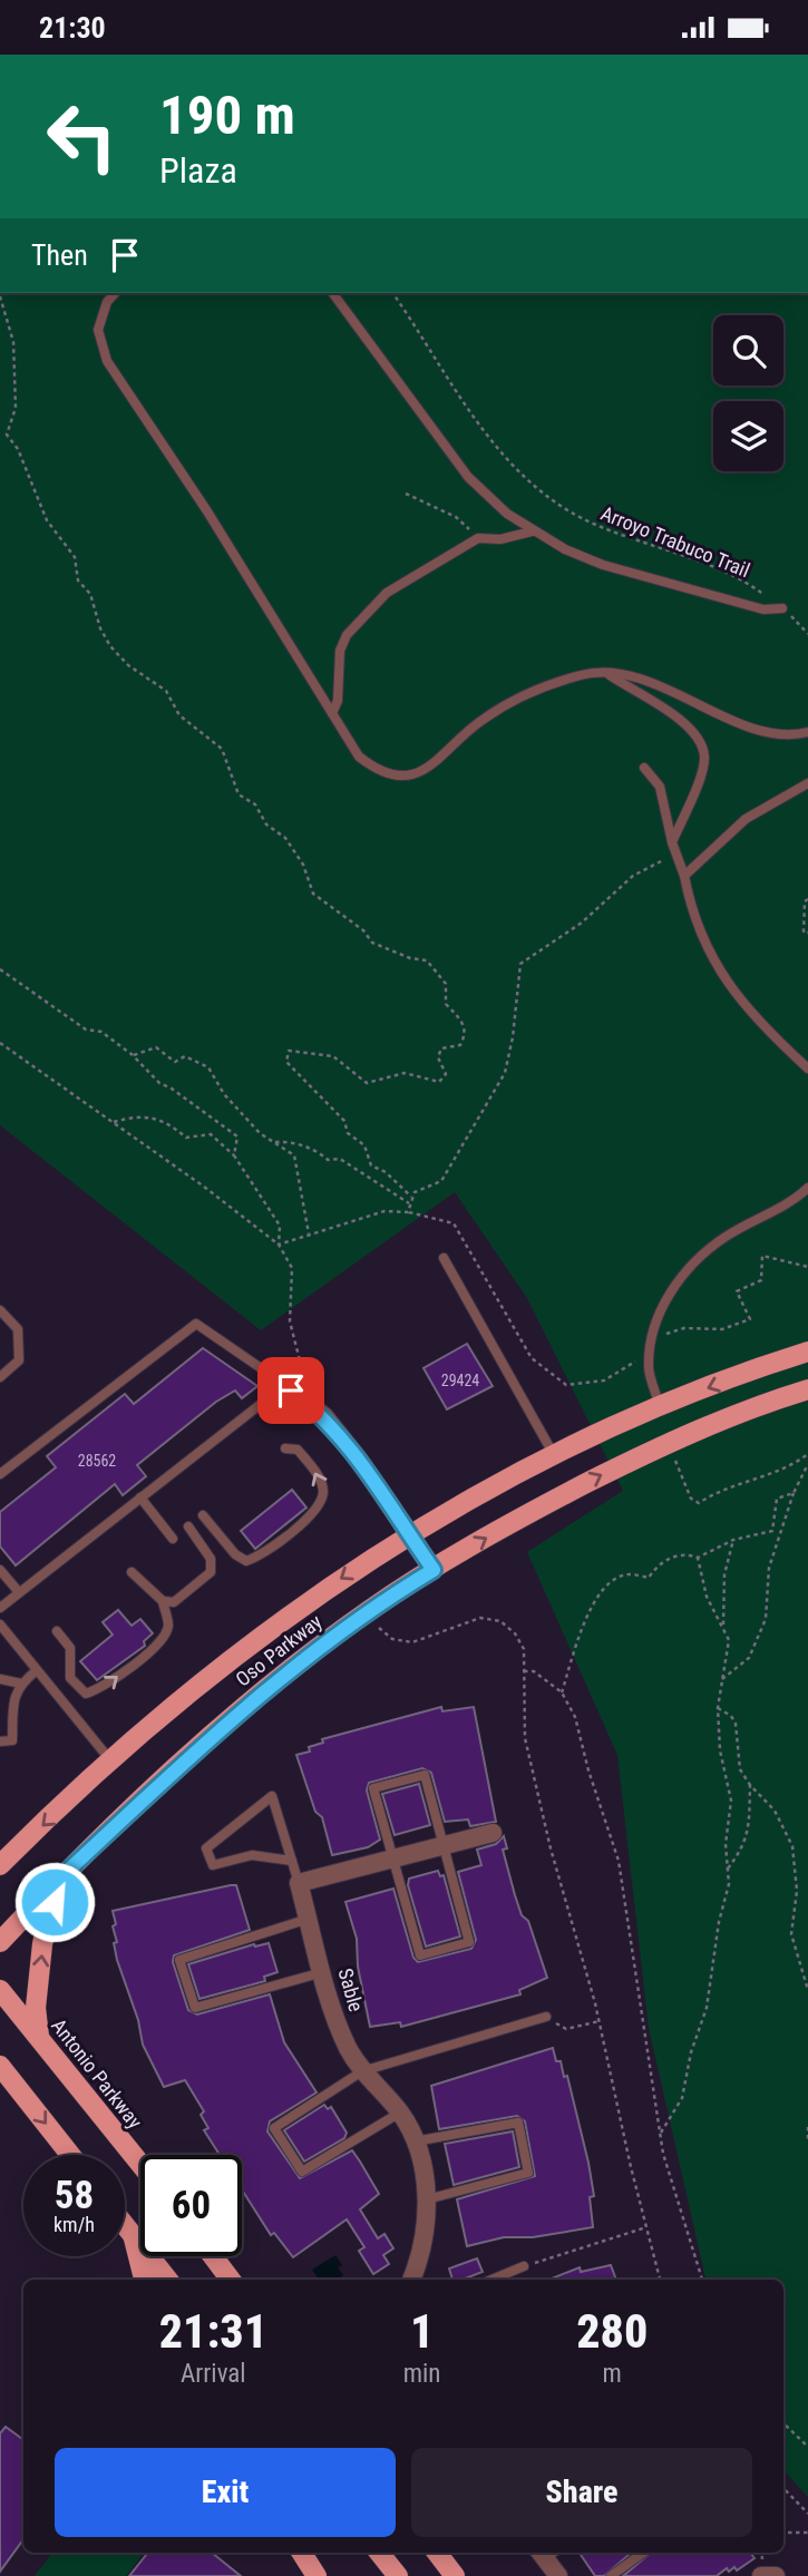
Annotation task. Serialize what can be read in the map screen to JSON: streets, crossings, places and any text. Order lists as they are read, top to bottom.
{
  "streets": {
    "main road": ["Oso Parkway", "Antonio Parkway"],
    "street": ["Sable"],
    "path": ["Arroyo Trabuco Trail"]
  },
  "house_numbers": ["29424", "28562"],
  "page": {
    "status": "21:30",
    "turn": ["190 m", "Plaza"],
    "then": "Then",
    "speed": "58 km/h",
    "limit": "60",
    "eta": [
      "21:31",
      "Arrival",
      "1",
      "min",
      "280",
      "m"
    ],
    "buttons": ["Exit", "Share"]
  }
}
